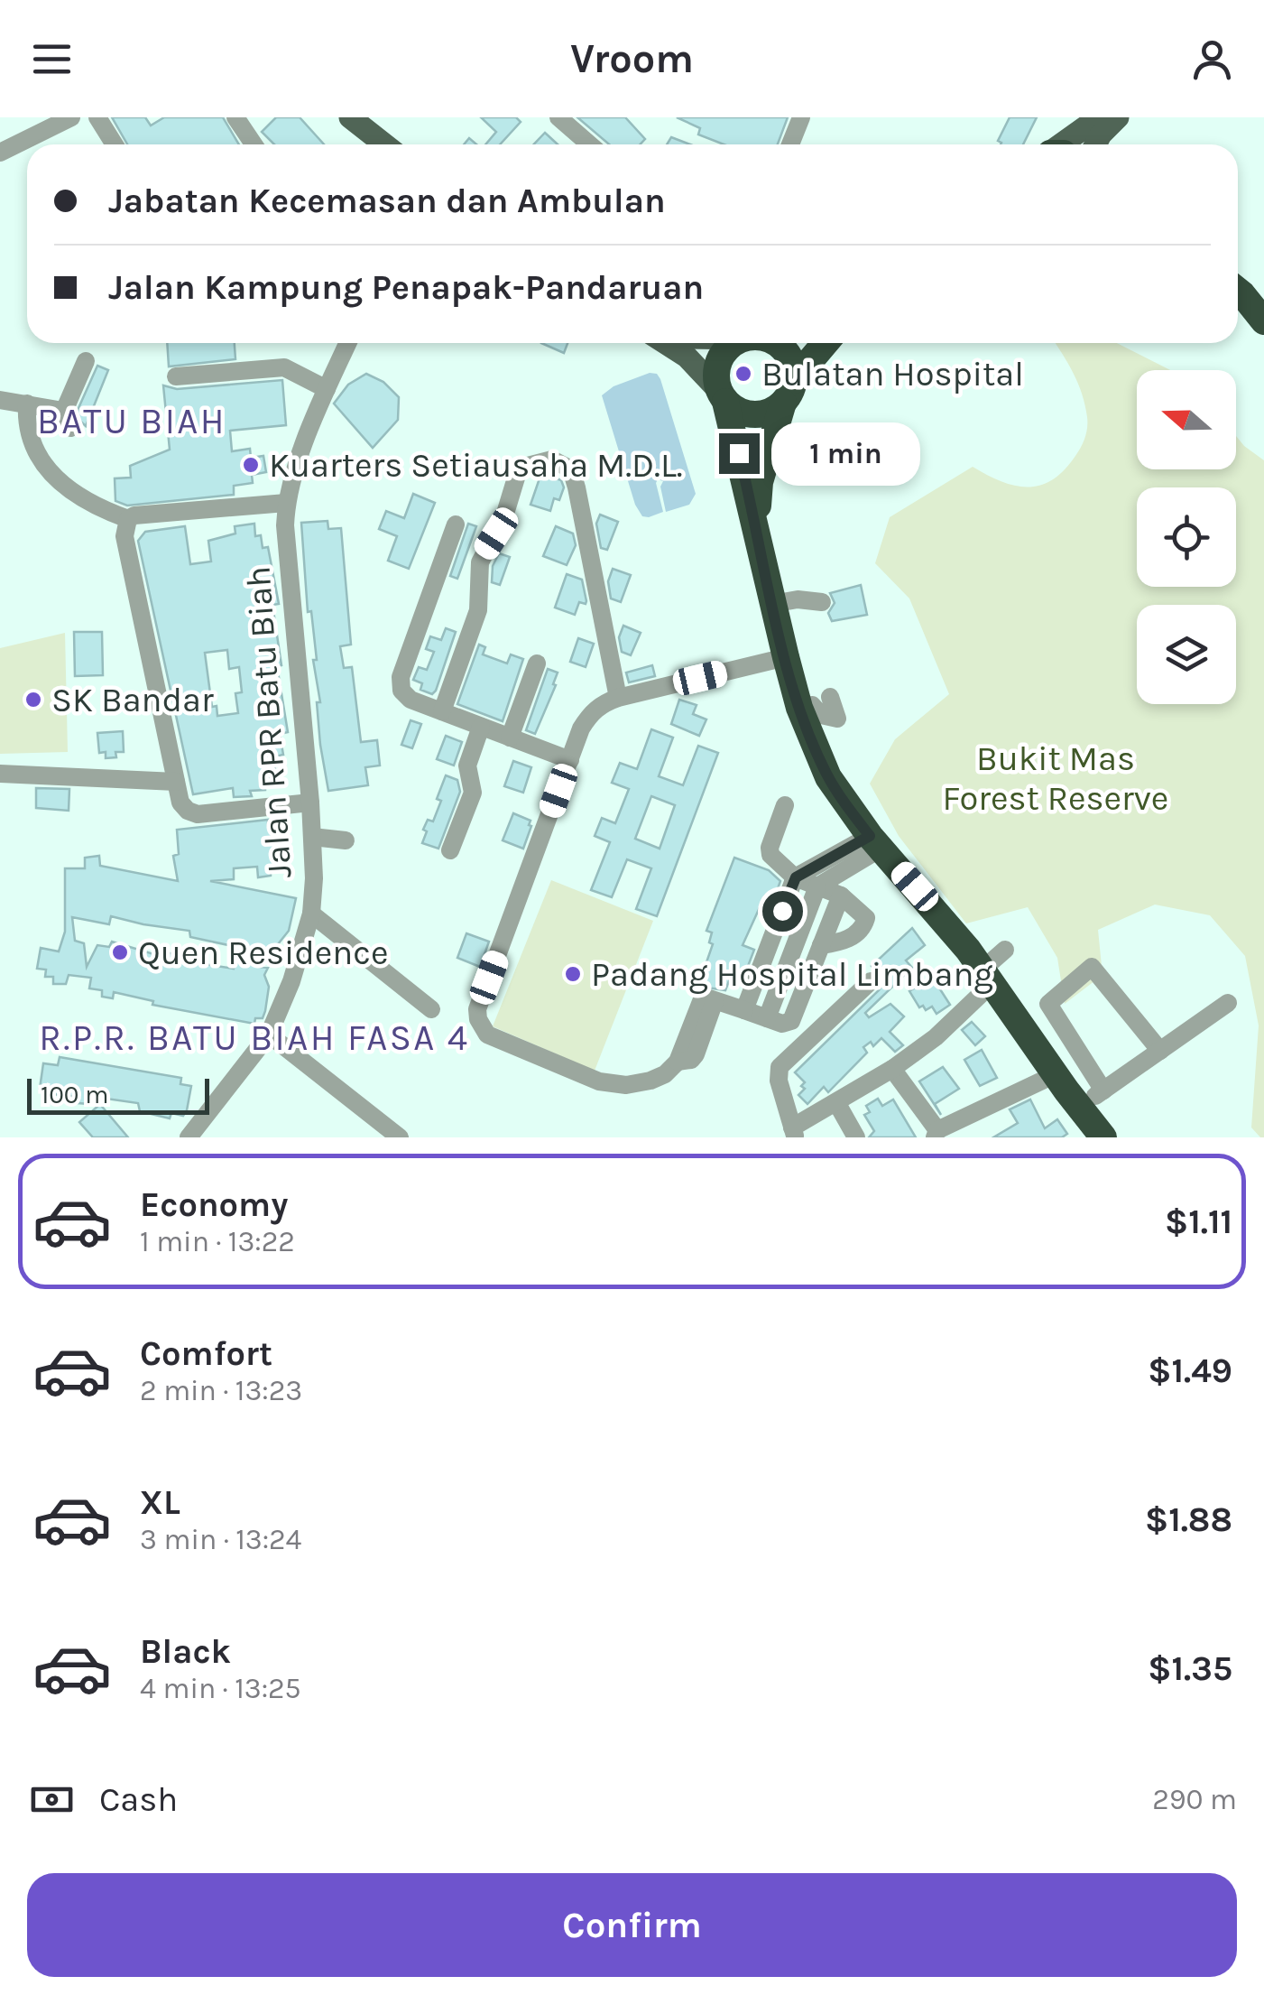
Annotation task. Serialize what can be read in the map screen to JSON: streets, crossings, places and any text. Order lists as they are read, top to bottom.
{
  "streets": {
    "street": ["Jalan RPR Batu Biah"]
  },
  "districts": ["BATU BIAH", "R.P.R. BATU BIAH FASA 4"],
  "parks": ["Bukit Mas Forest Reserve"],
  "places": [
    "Bulatan Hospital",
    "Kuarters Setiausaha M.D.L.",
    "SK Bandar",
    "Quen Residence",
    "Padang Hospital Limbang"
  ],
  "scale_bar": "100 m",
  "north": "left",
  "page": {
    "header": "Vroom",
    "banner": ["Jabatan Kecemasan dan Ambulan", "Jalan Kampung Penapak-Pandaruan"],
    "bubble": "1 min",
    "scale": "100 m",
    "list": [
      {
        "name": "Economy",
        "note": "1 min · 13:22",
        "value": "$1.11"
      },
      {
        "name": "Comfort",
        "note": "2 min · 13:23",
        "value": "$1.49"
      },
      {
        "name": "XL",
        "note": "3 min · 13:24",
        "value": "$1.88"
      },
      {
        "name": "Black",
        "note": "4 min · 13:25",
        "value": "$1.35"
      }
    ],
    "pay": ["Cash", "290 m"],
    "buttons": "Confirm"
  }
}
